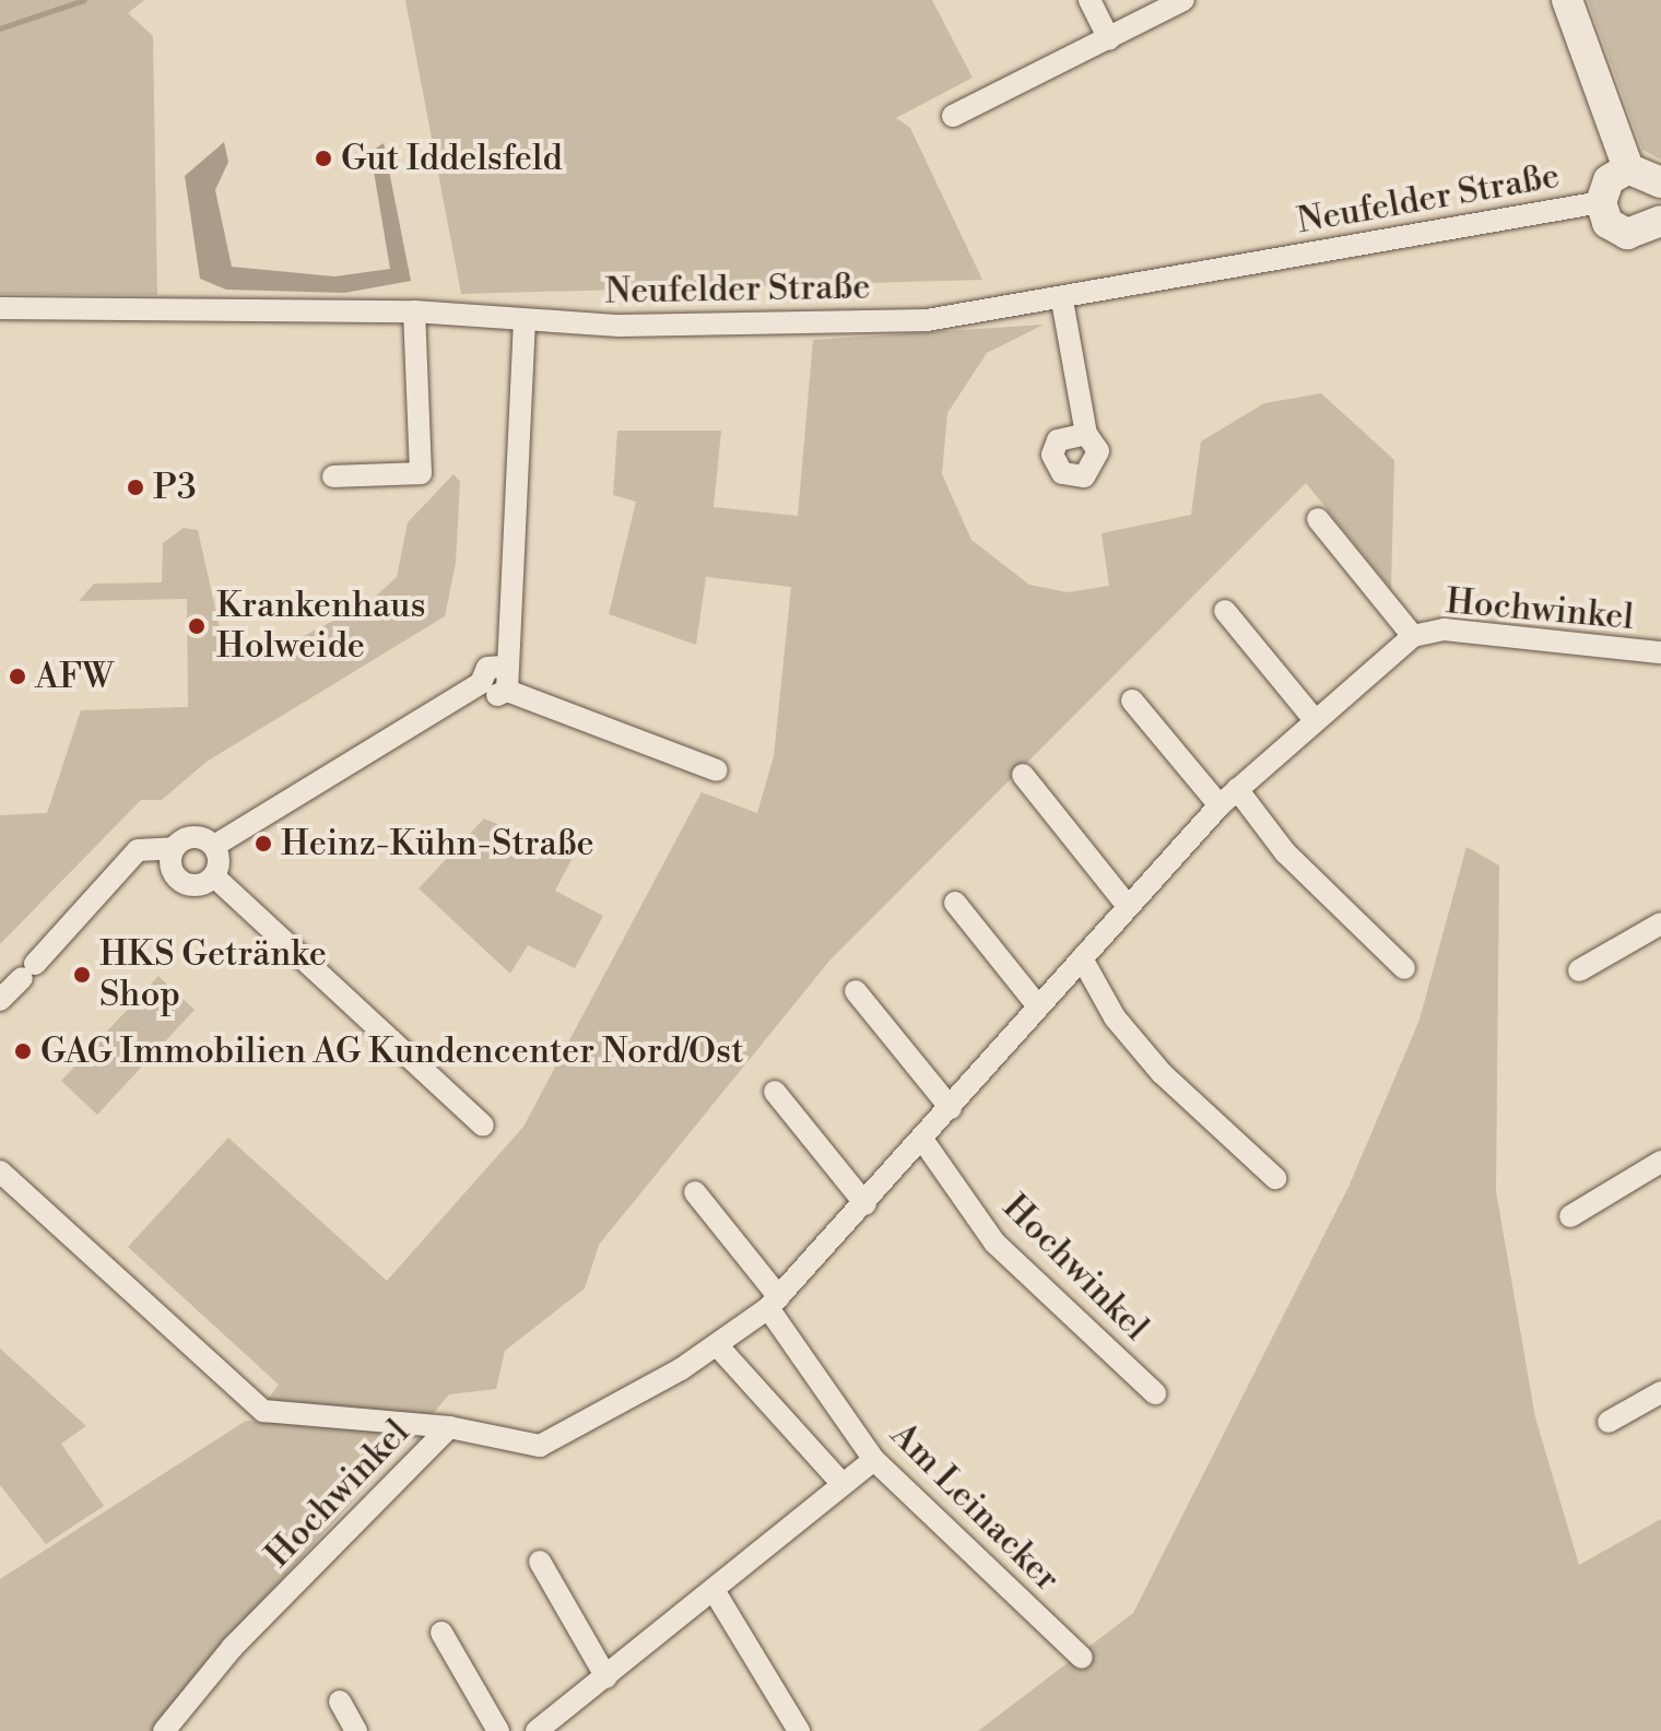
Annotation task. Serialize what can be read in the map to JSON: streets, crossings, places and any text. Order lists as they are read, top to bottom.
{
  "streets": {
    "street": ["Neufelder Straße", "Hochwinkel", "Am Leinacker"]
  },
  "crossings": [
    ["Hochwinkel", "Am Leinacker"]
  ],
  "places": [
    "Gut Iddelsfeld",
    "P3",
    "Krankenhaus Holweide",
    "AFW",
    "Heinz-Kühn-Straße",
    "HKS Getränke Shop",
    "GAG Immobilien AG Kundencenter Nord/Ost"
  ]
}
